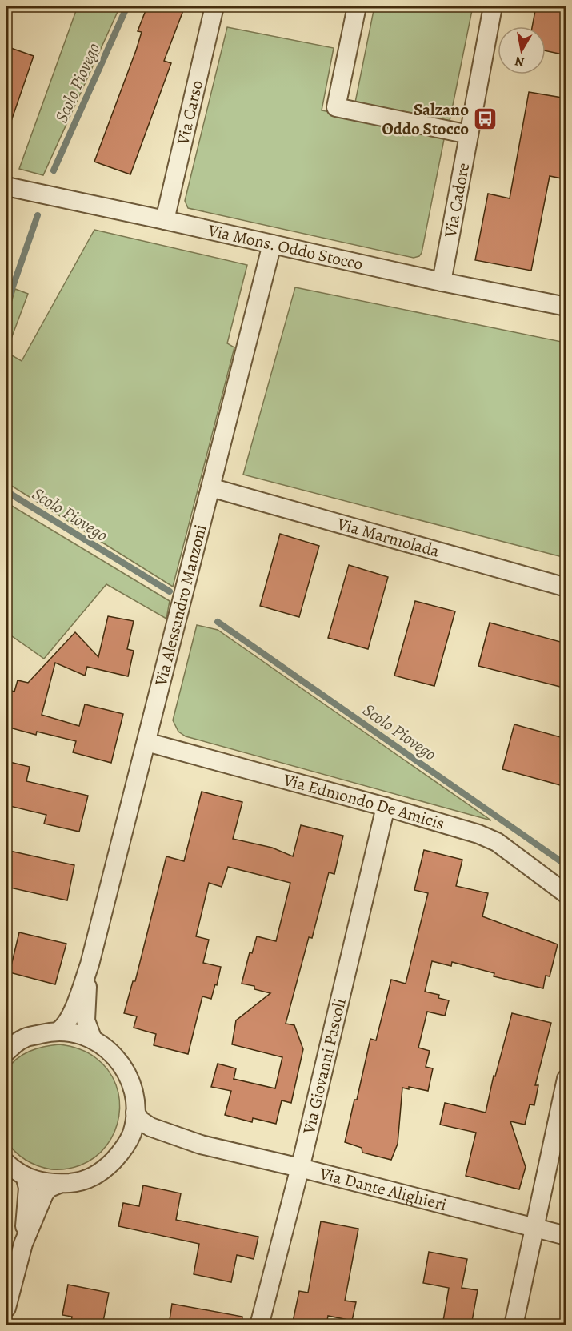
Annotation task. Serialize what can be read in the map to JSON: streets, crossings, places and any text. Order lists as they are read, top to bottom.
{
  "streets": {
    "street": [
      "Via Carso",
      "Via Cadore",
      "Via Mons. Oddo Stocco",
      "Via Marmolada",
      "Via Alessandro Manzoni",
      "Via Edmondo De Amicis",
      "Via Giovanni Pascoli",
      "Via Dante Alighieri"
    ]
  },
  "crossings": [
    ["Via Carso", "Via Mons. Oddo Stocco"],
    ["Via Cadore", "Via Mons. Oddo Stocco"],
    ["Via Mons. Oddo Stocco", "Via Alessandro Manzoni"],
    ["Via Marmolada", "Via Alessandro Manzoni"],
    ["Via Alessandro Manzoni", "Via Edmondo De Amicis"],
    ["Via Edmondo De Amicis", "Via Giovanni Pascoli"],
    ["Via Giovanni Pascoli", "Via Dante Alighieri"]
  ],
  "water": ["Scolo Piovego"],
  "places": {
    "bus stop": ["Salzano Oddo Stocco"]
  },
  "north": "bottom"
}
